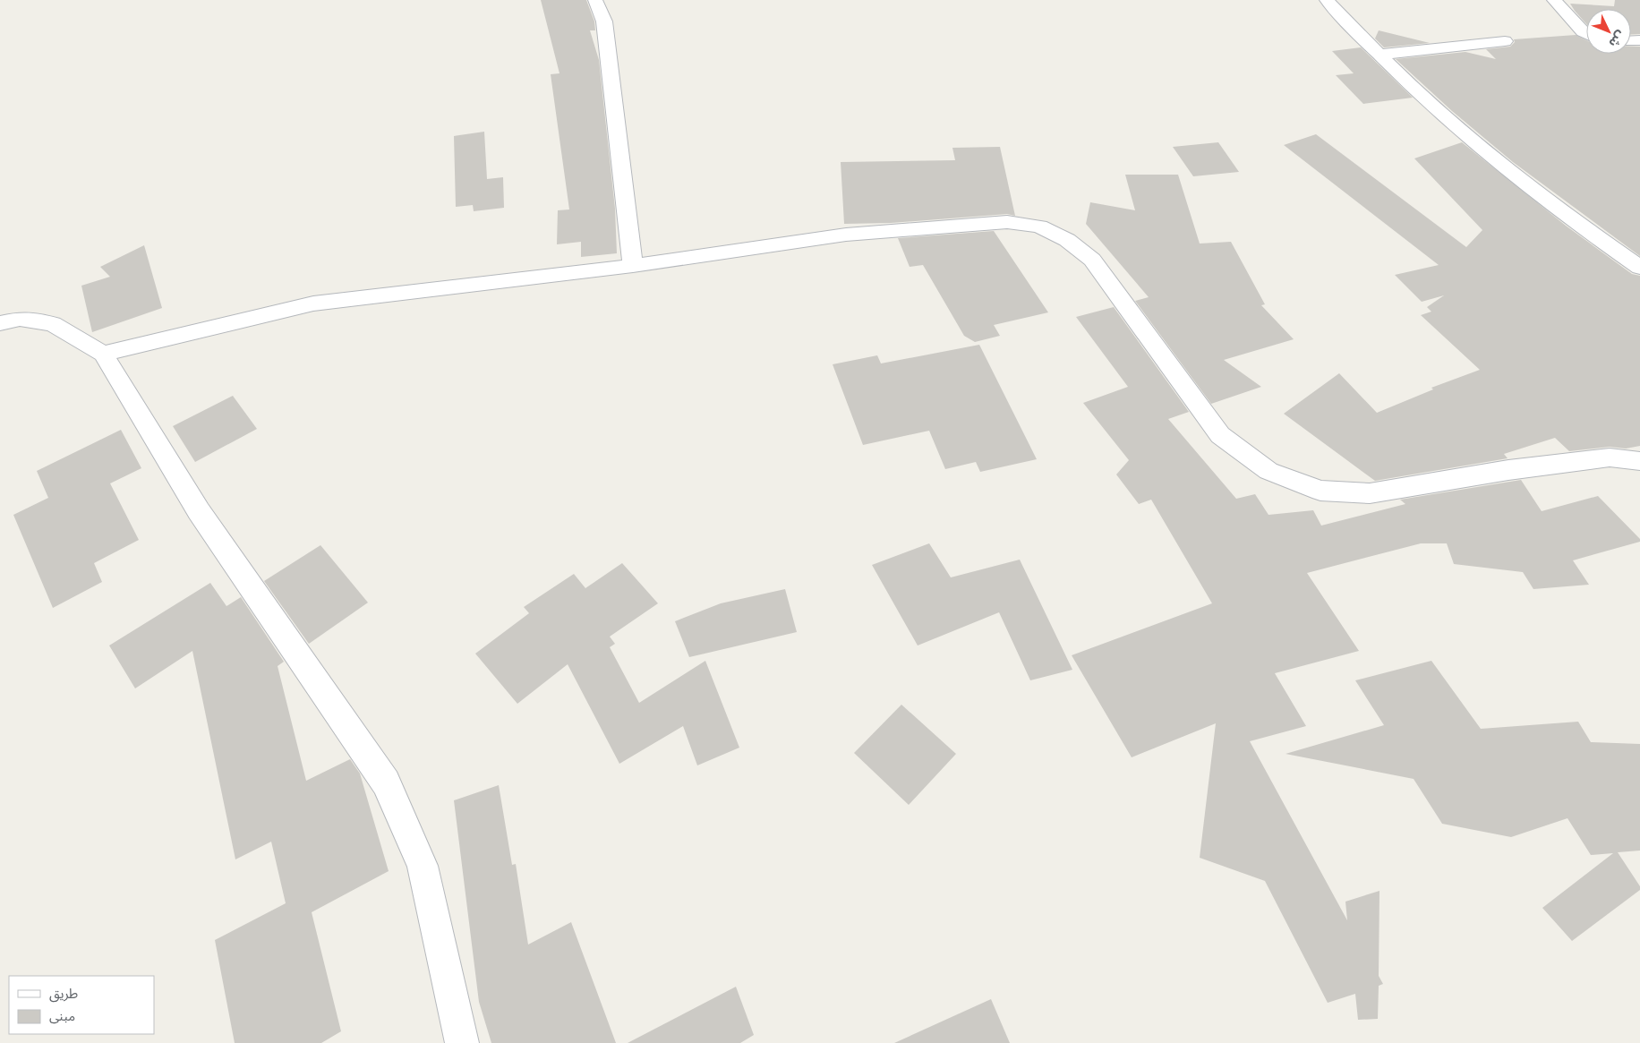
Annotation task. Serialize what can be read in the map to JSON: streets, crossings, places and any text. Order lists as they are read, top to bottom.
{
  "legend": ["طريق", "مبنى"],
  "north": "bottom right"
}
